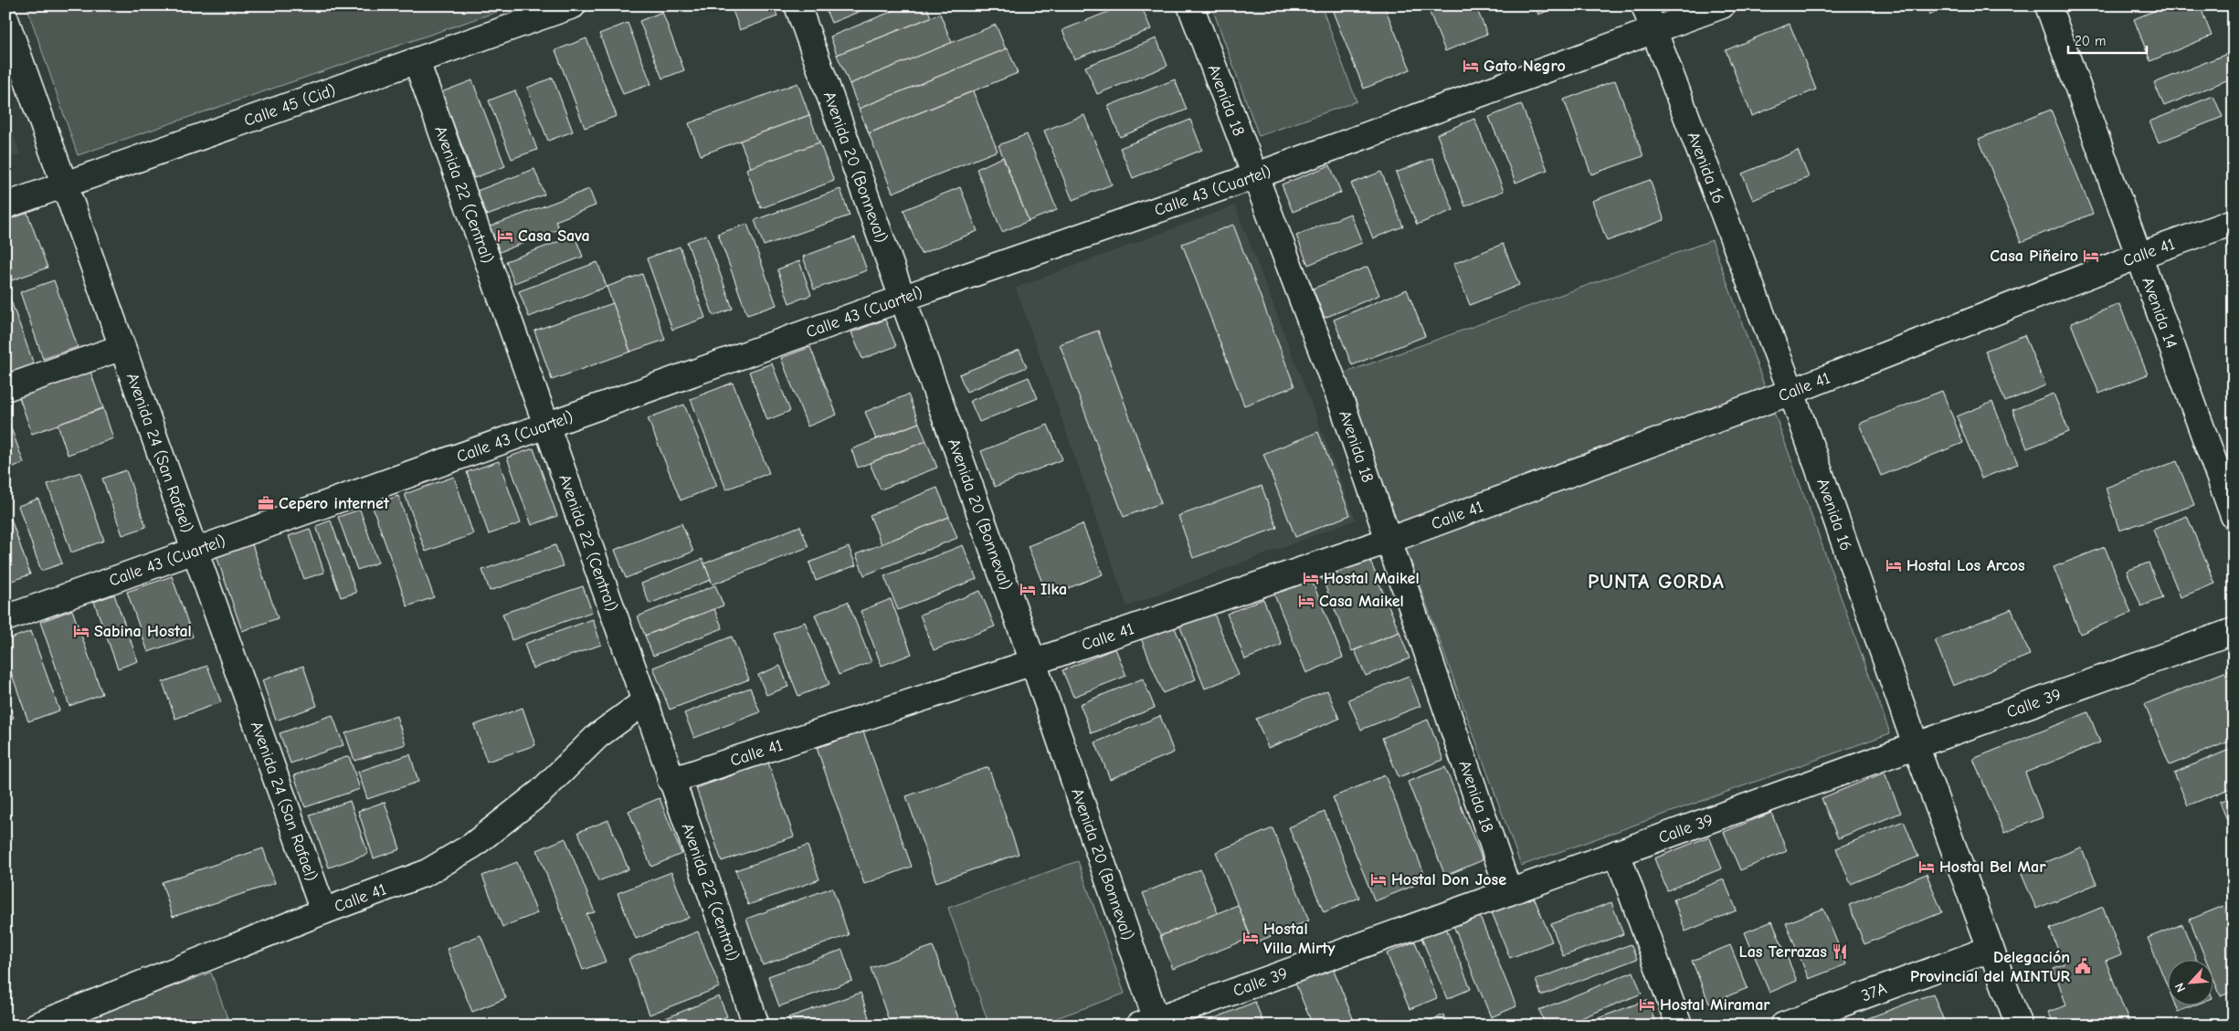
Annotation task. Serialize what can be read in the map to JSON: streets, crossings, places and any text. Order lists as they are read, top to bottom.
{
  "streets": {
    "street": [
      "Avenida 18",
      "Calle 45 (Cid)",
      "Avenida 20 (Bonneval)",
      "Avenida 16",
      "Calle 43 (Cuartel)",
      "Avenida 22 (Central)",
      "Calle 41",
      "Avenida 14",
      "Avenida 24 (San Rafael)",
      "Calle 39",
      "37A"
    ]
  },
  "crossings": [
    ["Avenida 18", "Calle 43 (Cuartel)"],
    ["Avenida 18", "Calle 41"],
    ["Avenida 18", "Calle 39"],
    ["Calle 45 (Cid)", "Avenida 22 (Central)"],
    ["Calle 45 (Cid)", "Avenida 24 (San Rafael)"],
    ["Avenida 20 (Bonneval)", "Calle 43 (Cuartel)"],
    ["Avenida 20 (Bonneval)", "Calle 41"],
    ["Avenida 20 (Bonneval)", "Calle 39"],
    ["Avenida 16", "Calle 43 (Cuartel)"],
    ["Avenida 16", "Calle 41"],
    ["Avenida 16", "Calle 39"],
    ["Avenida 16", "37A"],
    ["Calle 43 (Cuartel)", "Avenida 22 (Central)"],
    ["Calle 43 (Cuartel)", "Avenida 24 (San Rafael)"],
    ["Avenida 22 (Central)", "Calle 41"],
    ["Calle 41", "Avenida 14"],
    ["Calle 41", "Avenida 24 (San Rafael)"]
  ],
  "districts": ["PUNTA GORDA"],
  "places": {
    "hotel": [
      "Gato Negro",
      "Casa Sava",
      "Casa Piñeiro",
      "Hostal Los Arcos",
      "Hostal Maikel",
      "Ilka",
      "Casa Maikel",
      "Sabina Hostal",
      "Hostal Bel Mar",
      "Hostal Don Jose",
      "Hostal Villa Mirty",
      "Hostal Miramar"
    ],
    "office": ["Cepero internet"],
    "restaurant": ["Las Terrazas"],
    "public building": ["Delegación Provincial del MINTUR"]
  },
  "scale_bar": "20 m",
  "north": "bottom left"
}
